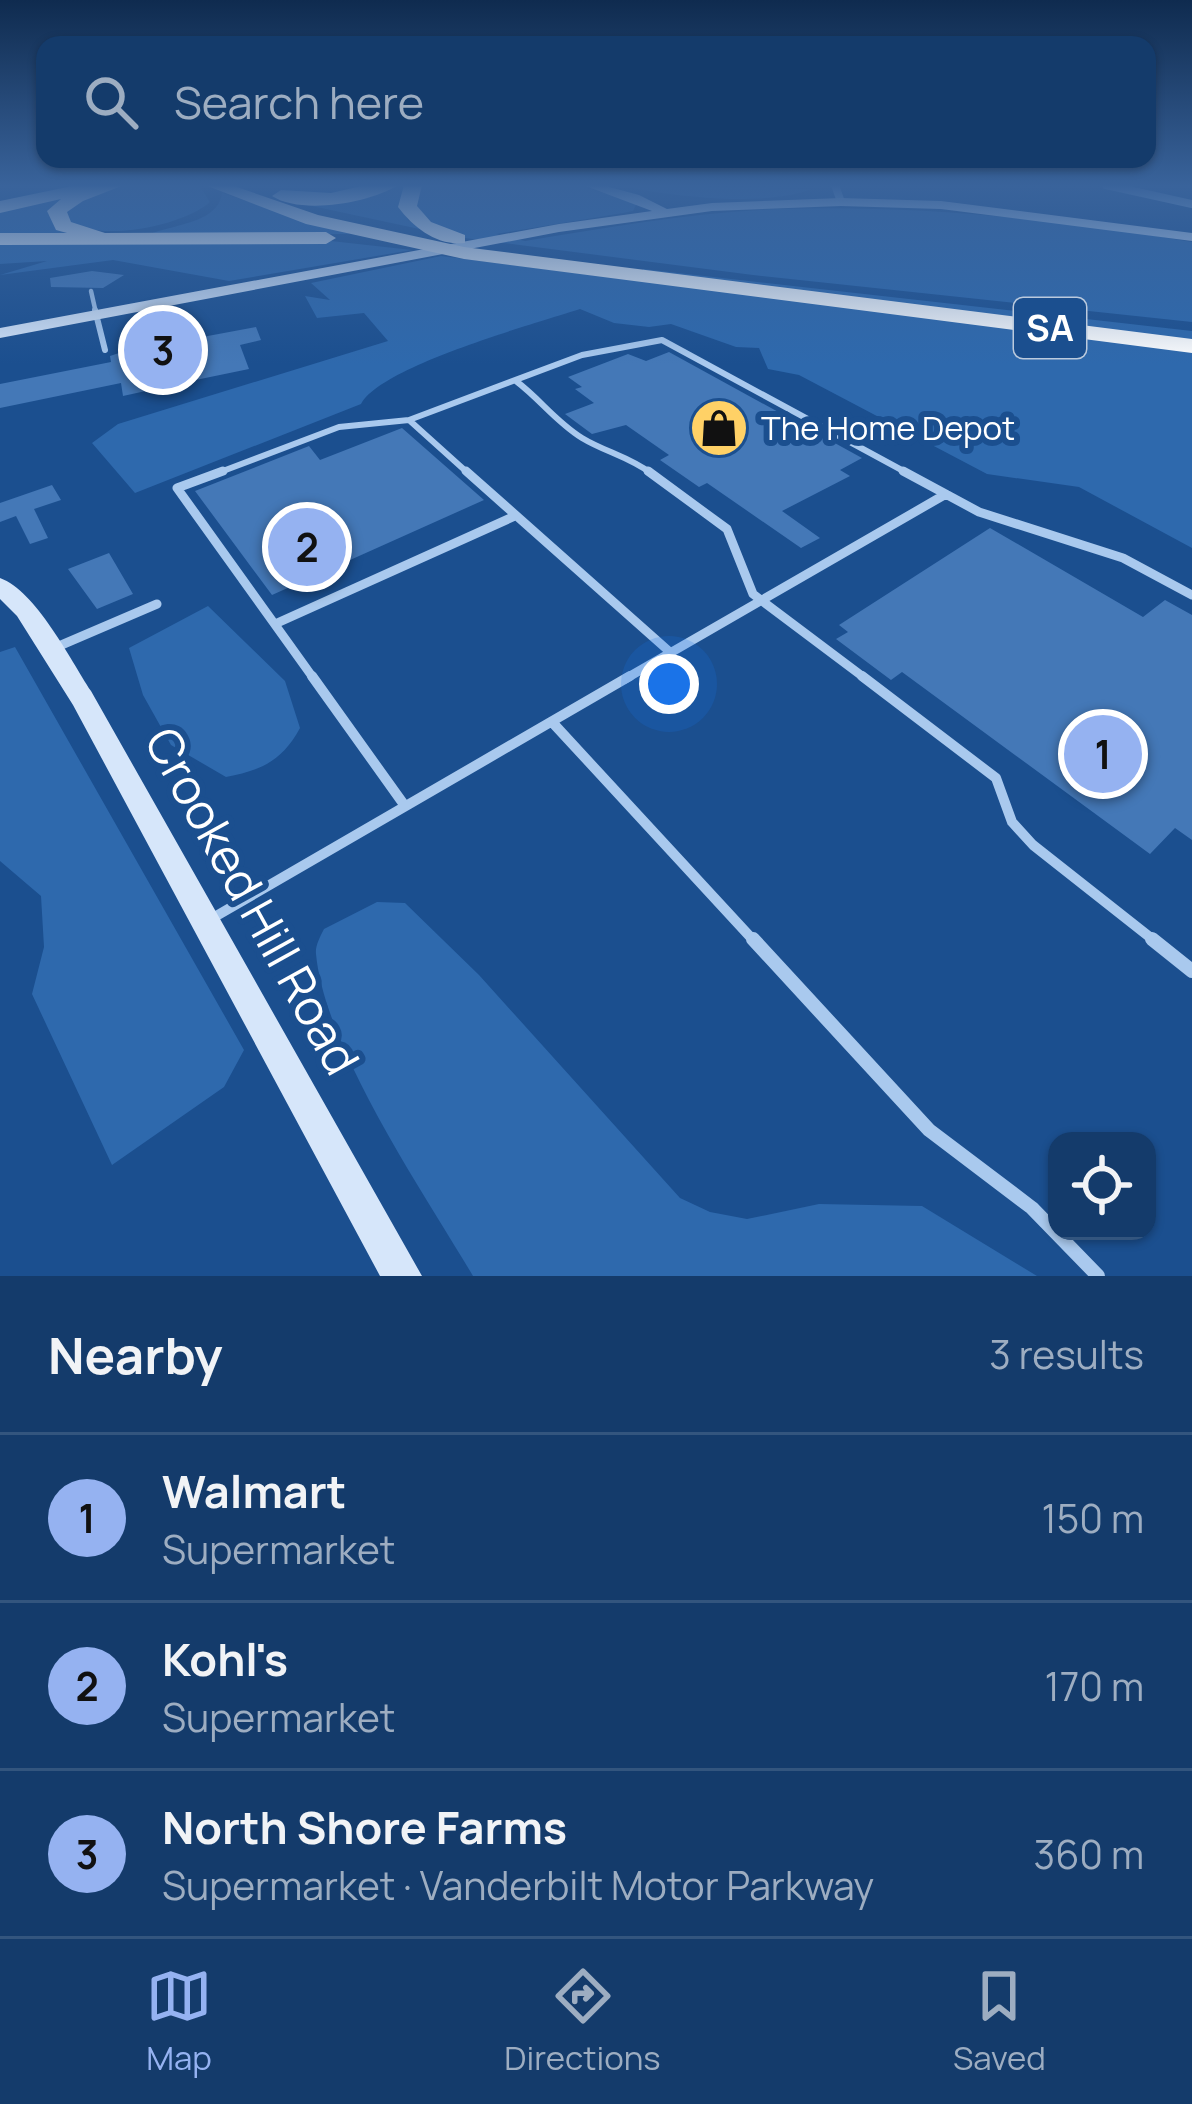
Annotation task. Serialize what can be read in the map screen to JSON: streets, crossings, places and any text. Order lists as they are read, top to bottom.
{
  "streets": {
    "highway": ["SA"],
    "main road": ["Crooked Hill Road"]
  },
  "places": {
    "shop": ["The Home Depot"]
  },
  "page": {
    "search": "Search here",
    "pins": ["3", "2", "1"],
    "heading": ["Nearby", "3 results"],
    "list": [
      {
        "mark": "1",
        "name": "Walmart",
        "note": "Supermarket",
        "value": "150 m"
      },
      {
        "mark": "2",
        "name": "Kohl's",
        "note": "Supermarket",
        "value": "170 m"
      },
      {
        "mark": "3",
        "name": "North Shore Farms",
        "note": "Supermarket · Vanderbilt Motor Parkway",
        "value": "360 m"
      }
    ],
    "nav": ["Map", "Directions", "Saved"]
  }
}
